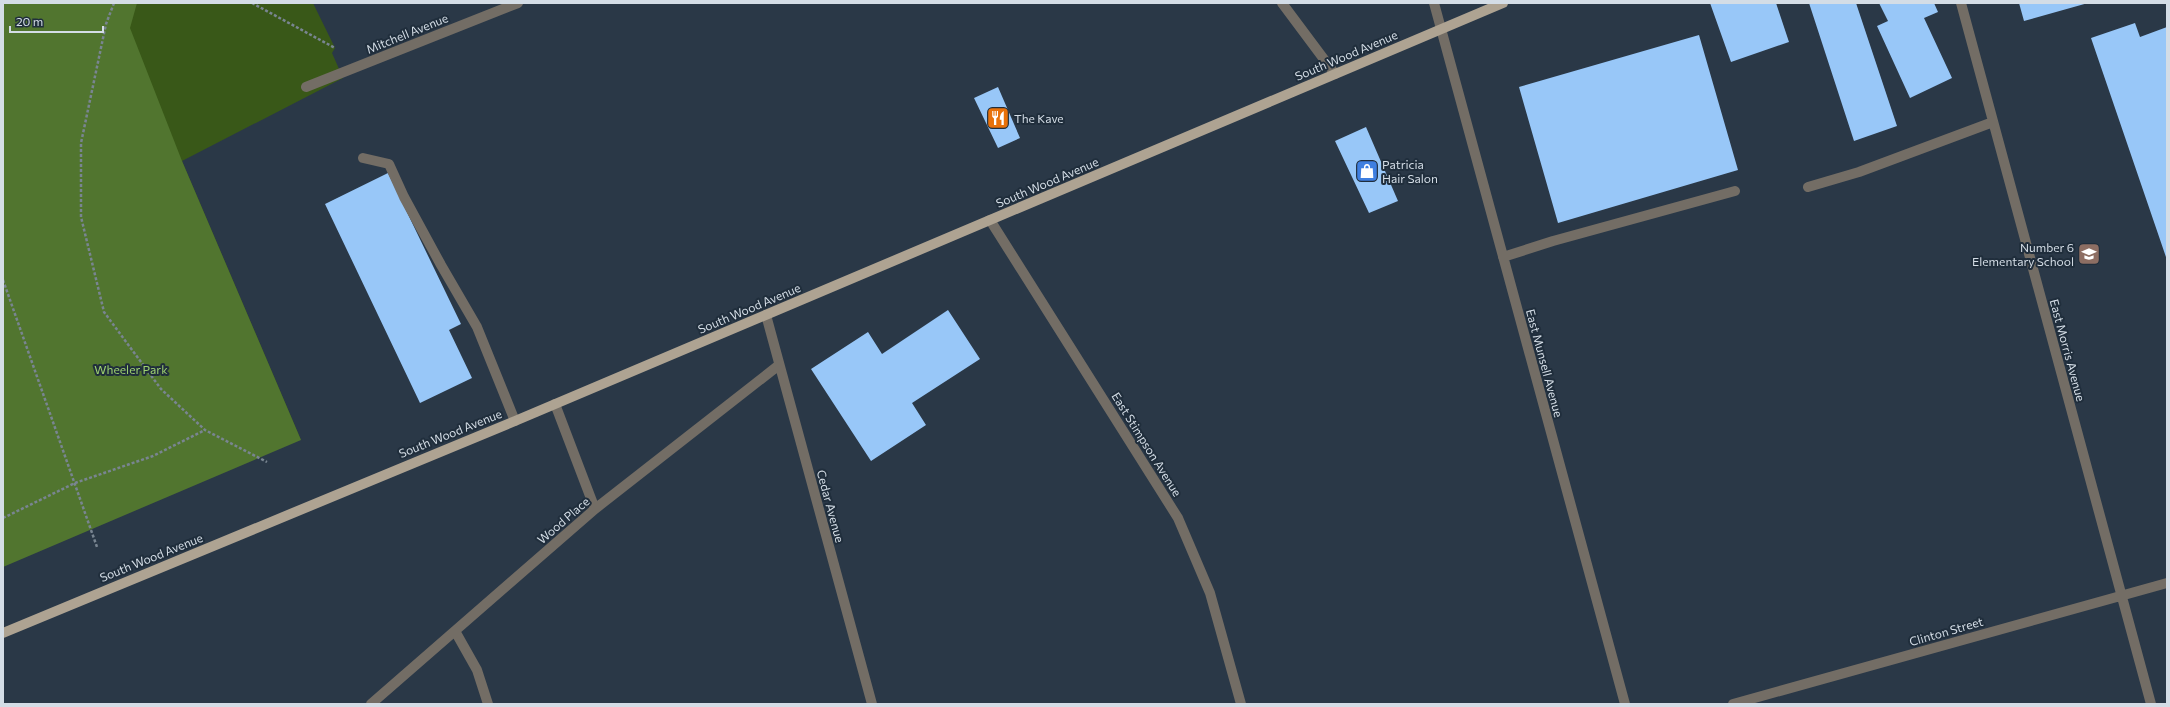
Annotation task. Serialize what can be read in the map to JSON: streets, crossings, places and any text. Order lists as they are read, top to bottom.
{
  "streets": {
    "main road": ["South Wood Avenue"],
    "street": [
      "Mitchell Avenue",
      "East Morris Avenue",
      "East Munsell Avenue",
      "East Stimpson Avenue",
      "Cedar Avenue",
      "Wood Place",
      "Clinton Street"
    ]
  },
  "crossings": [
    ["South Wood Avenue", "East Munsell Avenue"],
    ["South Wood Avenue", "East Stimpson Avenue"],
    ["South Wood Avenue", "Cedar Avenue"],
    ["East Morris Avenue", "Clinton Street"],
    ["Cedar Avenue", "Wood Place"]
  ],
  "parks": ["Wheeler Park"],
  "places": {
    "restaurant": ["The Kave"],
    "shop": ["Patricia Hair Salon"],
    "school or university": ["Number 6 Elementary School"]
  },
  "scale_bar": "20 m"
}
